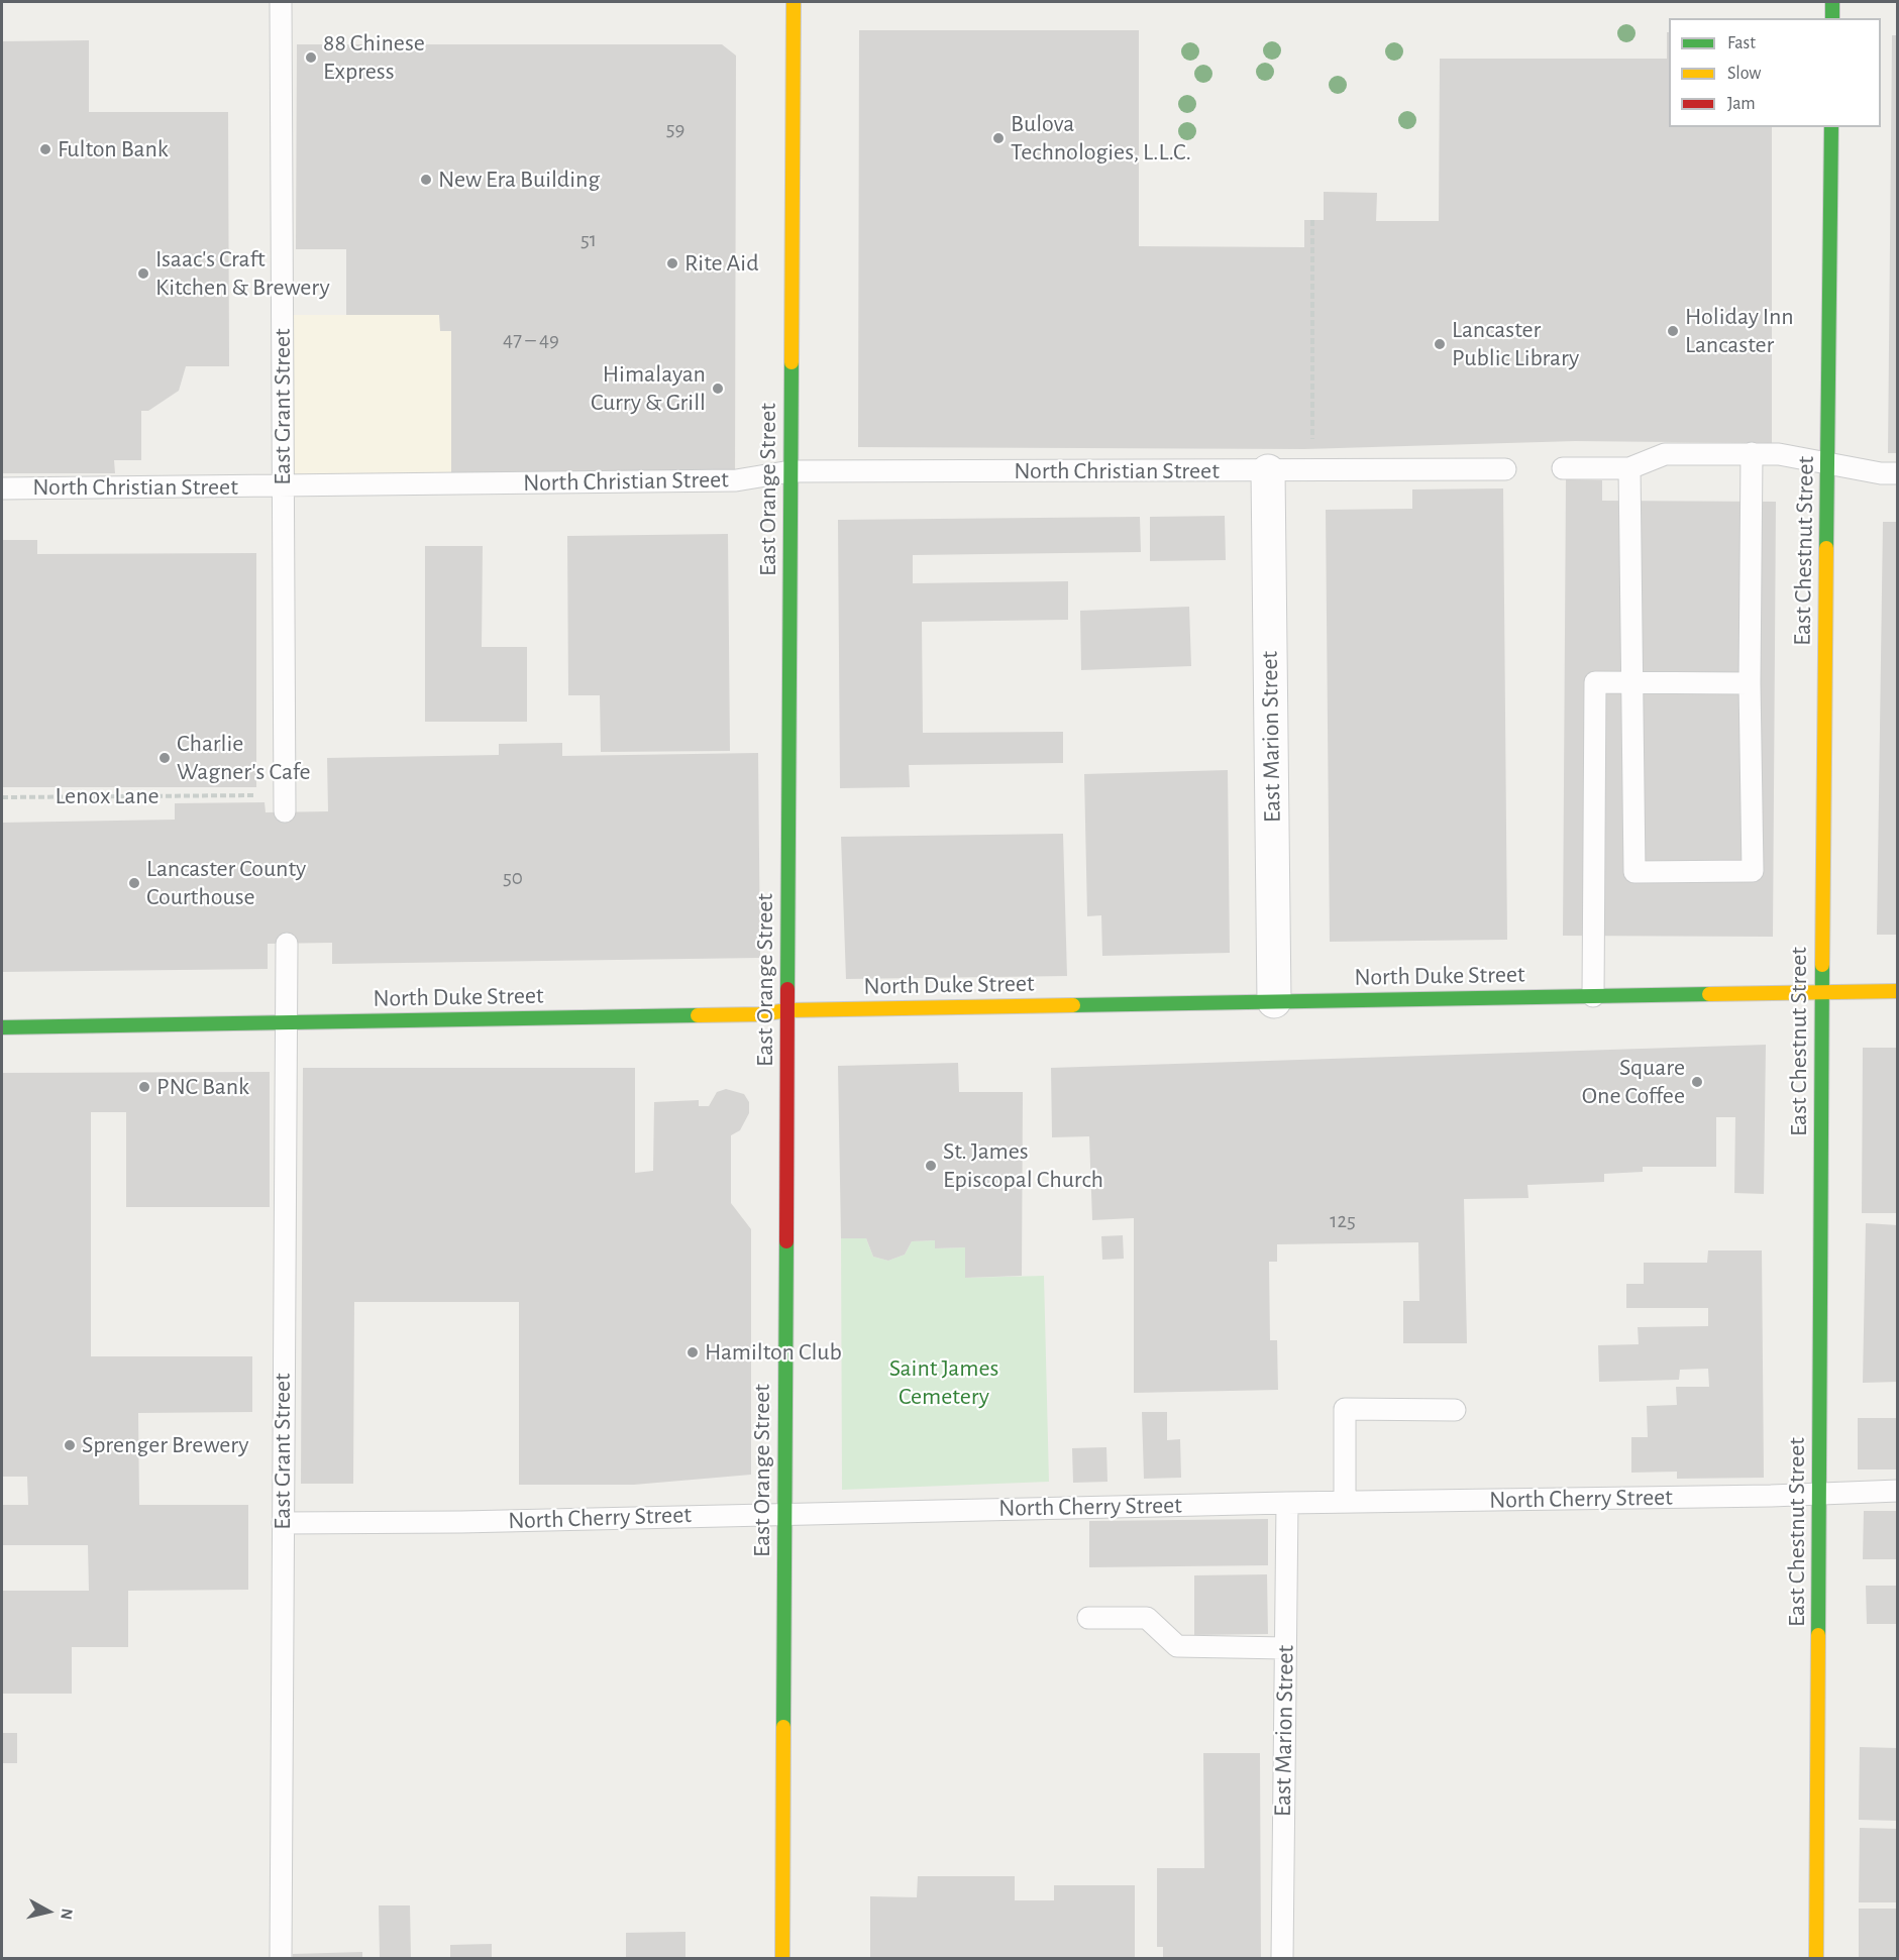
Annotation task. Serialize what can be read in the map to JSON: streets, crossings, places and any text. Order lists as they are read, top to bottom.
{
  "streets": {
    "main road": ["East Orange Street", "East Chestnut Street", "North Duke Street"],
    "street": ["East Marion Street"],
    "lane": ["East Grant Street", "North Christian Street", "North Cherry Street"],
    "path": ["Lenox Lane"]
  },
  "crossings": [
    ["East Grant Street", "North Christian Street"],
    ["East Grant Street", "Lenox Lane"],
    ["East Grant Street", "North Duke Street"],
    ["East Grant Street", "North Cherry Street"],
    ["North Christian Street", "East Orange Street"],
    ["North Christian Street", "East Marion Street"],
    ["East Orange Street", "North Duke Street"],
    ["East Orange Street", "North Cherry Street"],
    ["East Chestnut Street", "North Duke Street"],
    ["East Chestnut Street", "North Cherry Street"],
    ["East Marion Street", "North Duke Street"],
    ["East Marion Street", "North Cherry Street"]
  ],
  "parks": ["Saint James Cemetery"],
  "places": [
    "88 Chinese Express",
    "Bulova Technologies, L.L.C.",
    "Fulton Bank",
    "New Era Building",
    "Rite Aid",
    "Isaac's Craft Kitchen & Brewery",
    "Holiday Inn Lancaster",
    "Lancaster Public Library",
    "Himalayan Curry & Grill",
    "Charlie Wagner's Cafe",
    "Lancaster County Courthouse",
    "Square One Coffee",
    "PNC Bank",
    "St. James Episcopal Church",
    "Hamilton Club",
    "Sprenger Brewery"
  ],
  "house_numbers": [
    "59",
    "51",
    "47 – 49",
    "50",
    "125"
  ],
  "legend": ["Fast", "Slow", "Jam"],
  "north": "right"
}
